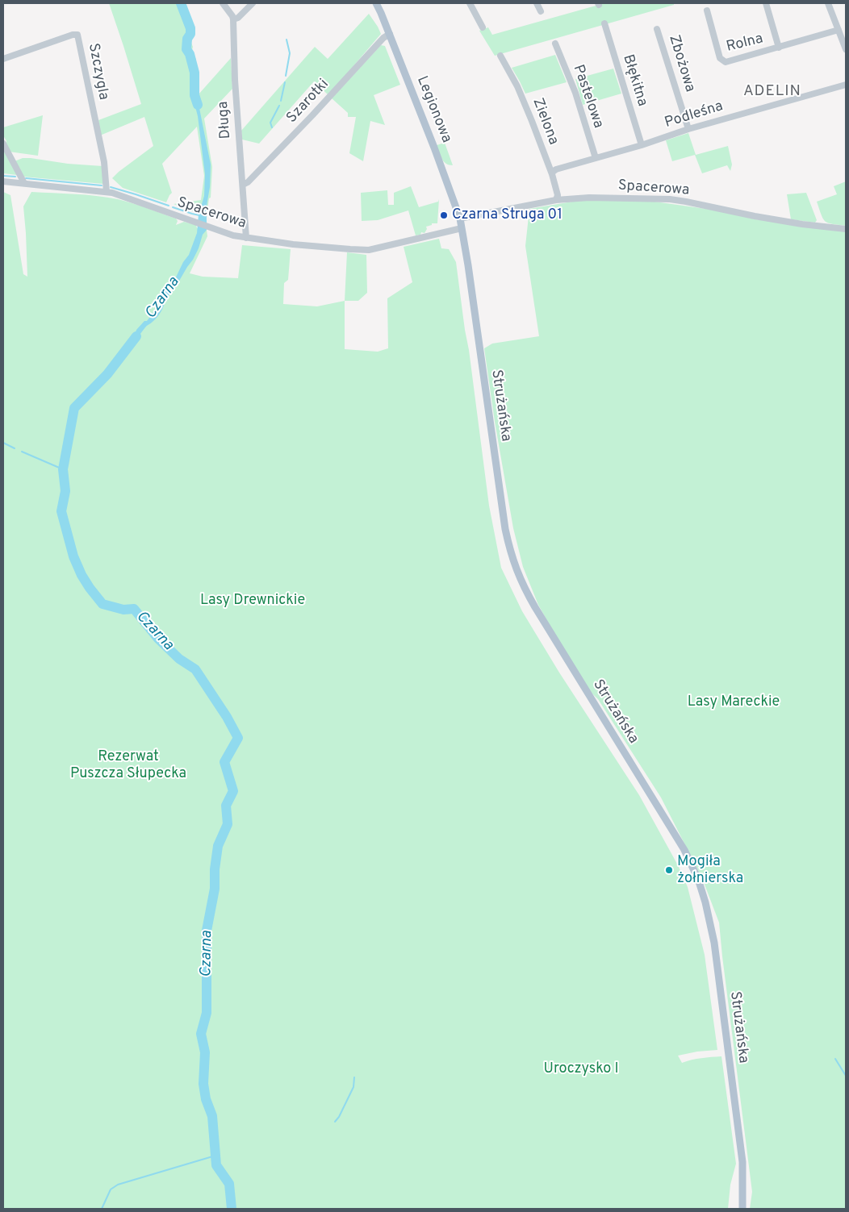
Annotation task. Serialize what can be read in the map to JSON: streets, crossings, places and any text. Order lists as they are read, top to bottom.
{
  "streets": {
    "main road": ["Legionowa", "Strużańska"],
    "street": [
      "Rolna",
      "Zbożowa",
      "Szczygla",
      "Błękitna",
      "Pastelowa",
      "Szarotki",
      "Podleśna",
      "Długa",
      "Zielona",
      "Spacerowa"
    ]
  },
  "crossings": [
    ["Zbożowa", "Podleśna"],
    ["Szczygla", "Spacerowa"],
    ["Błękitna", "Podleśna"],
    ["Pastelowa", "Podleśna"],
    ["Szarotki", "Legionowa"],
    ["Szarotki", "Długa"],
    ["Legionowa", "Spacerowa"],
    ["Legionowa", "Strużańska"],
    ["Podleśna", "Zielona"],
    ["Długa", "Spacerowa"],
    ["Zielona", "Spacerowa"],
    ["Spacerowa", "Strużańska"]
  ],
  "districts": ["ADELIN"],
  "water": ["Czarna"],
  "parks": [
    "Lasy Drewnickie",
    "Lasy Mareckie",
    "Rezerwat Puszcza Słupecka",
    "Uroczysko I"
  ],
  "places": ["Czarna Struga 01", "Mogiła żołnierska"]
}
